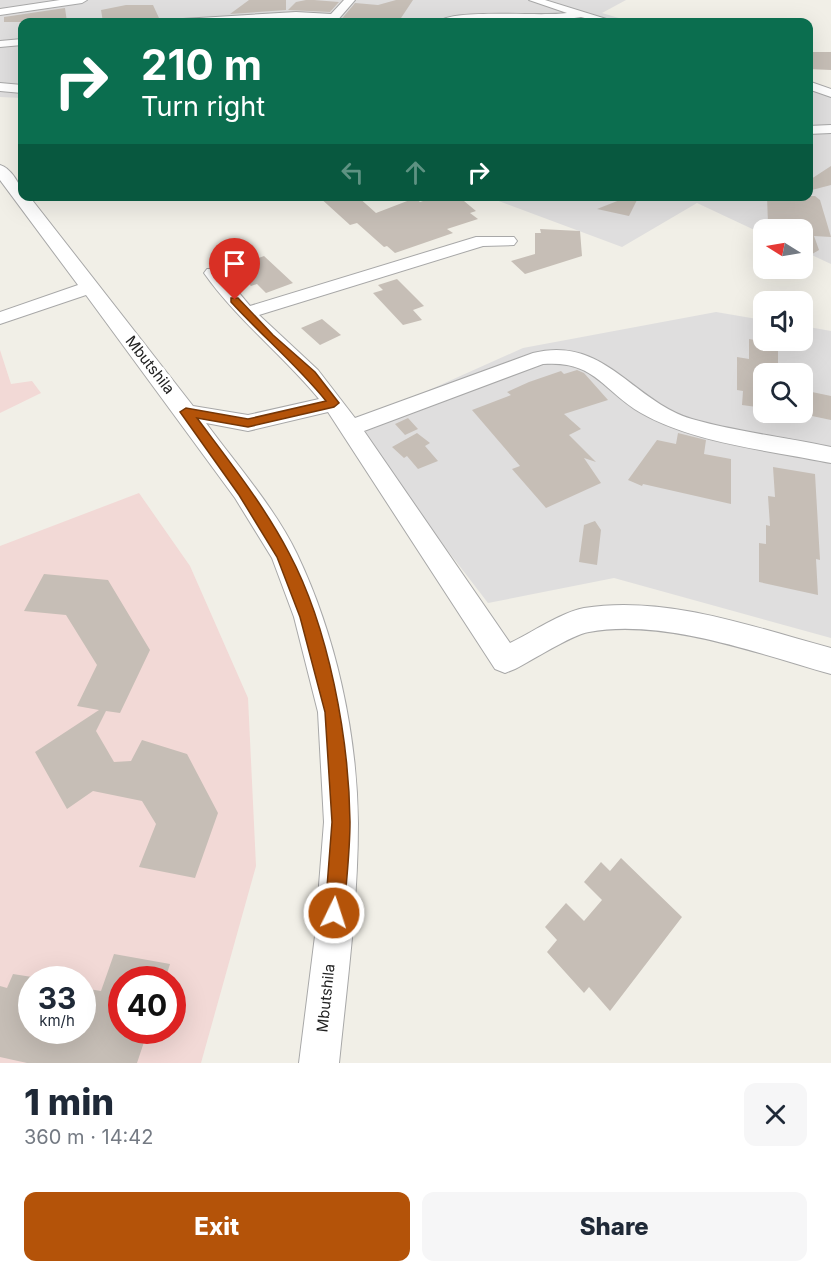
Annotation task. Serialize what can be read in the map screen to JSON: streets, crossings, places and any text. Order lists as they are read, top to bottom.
{
  "streets": {
    "street": ["Mbutshila"]
  },
  "north": "left",
  "page": {
    "turn": ["210 m", "Turn right"],
    "speed": "33 km/h",
    "limit": "40",
    "heading": ["1 min", "360 m · 14:42"],
    "buttons": ["Exit", "Share"]
  }
}
